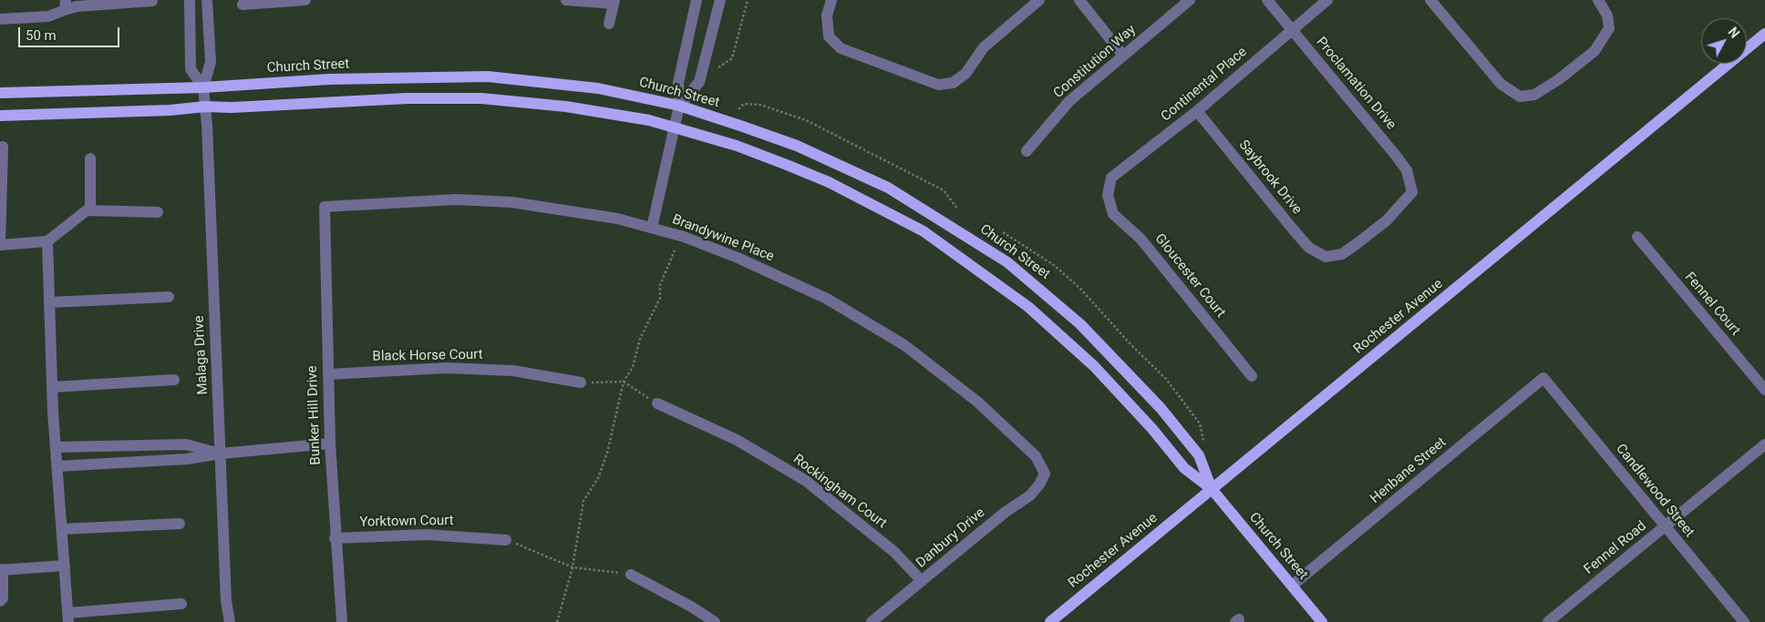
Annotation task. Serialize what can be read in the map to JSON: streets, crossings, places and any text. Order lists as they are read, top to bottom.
{
  "streets": {
    "main road": ["Church Street", "Rochester Avenue"],
    "street": [
      "Constitution Way",
      "Proclamation Drive",
      "Continental Place",
      "Saybrook Drive",
      "Brandywine Place",
      "Gloucester Court",
      "Fennel Court",
      "Malaga Drive",
      "Black Horse Court",
      "Bunker Hill Drive",
      "Henbane Street",
      "Candlewood Street",
      "Rockingham Court",
      "Yorktown Court",
      "Danbury Drive",
      "Fennel Road"
    ]
  },
  "crossings": [
    ["Church Street", "Rochester Avenue"],
    ["Church Street", "Malaga Drive"],
    ["Church Street", "Henbane Street"],
    ["Proclamation Drive", "Continental Place"],
    ["Proclamation Drive", "Saybrook Drive"],
    ["Continental Place", "Saybrook Drive"],
    ["Continental Place", "Gloucester Court"],
    ["Brandywine Place", "Bunker Hill Drive"],
    ["Brandywine Place", "Danbury Drive"],
    ["Black Horse Court", "Bunker Hill Drive"],
    ["Bunker Hill Drive", "Yorktown Court"],
    ["Henbane Street", "Candlewood Street"],
    ["Candlewood Street", "Fennel Road"],
    ["Rockingham Court", "Danbury Drive"]
  ],
  "scale_bar": "50 m",
  "north": "top right"
}
